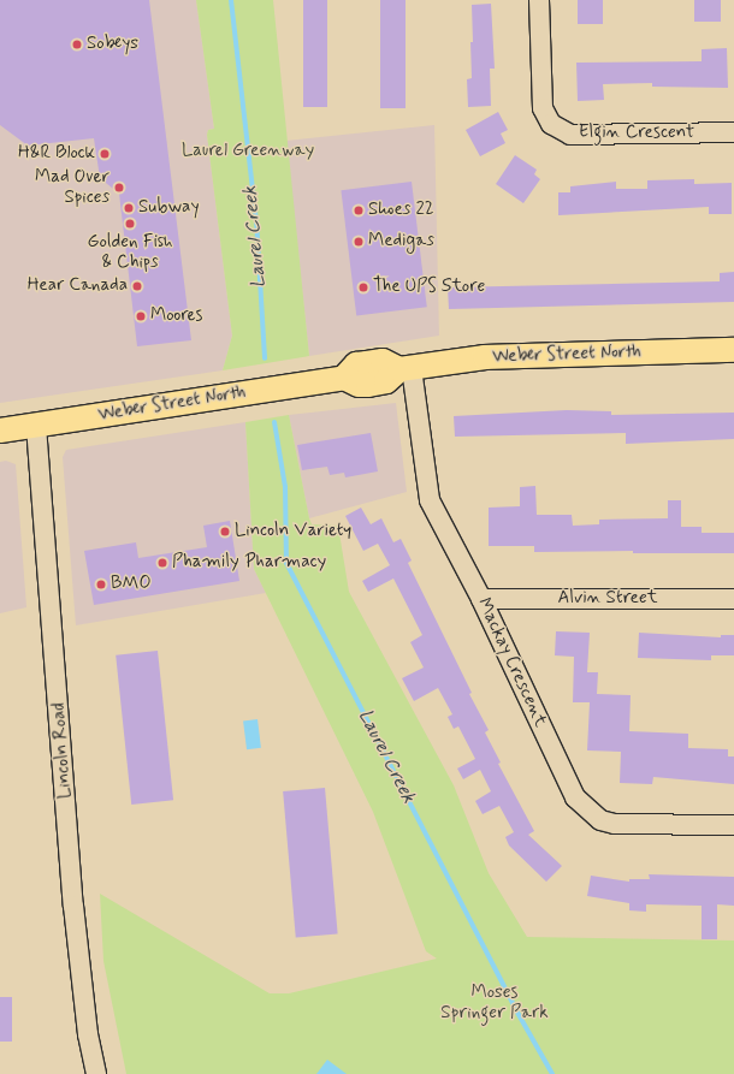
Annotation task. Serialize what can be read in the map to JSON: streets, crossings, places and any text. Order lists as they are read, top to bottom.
{
  "streets": {
    "main road": ["Weber Street North"],
    "street": [
      "Elgin Crescent",
      "Alvin Street",
      "Mackay Crescent",
      "Lincoln Road"
    ]
  },
  "crossings": [
    ["Weber Street North", "Mackay Crescent"],
    ["Weber Street North", "Lincoln Road"],
    ["Alvin Street", "Mackay Crescent"]
  ],
  "water": ["Laurel Creek"],
  "parks": ["Laurel Greenway", "Moses Springer Park"],
  "places": [
    "Sobeys",
    "H&R Block",
    "Mad Over Spices",
    "Subway",
    "Shoes 22",
    "Golden Fish & Chips",
    "Medigas",
    "Hear Canada",
    "The UPS Store",
    "Moores",
    "Lincoln Variety",
    "Phamily Pharmacy",
    "BMO"
  ]
}
